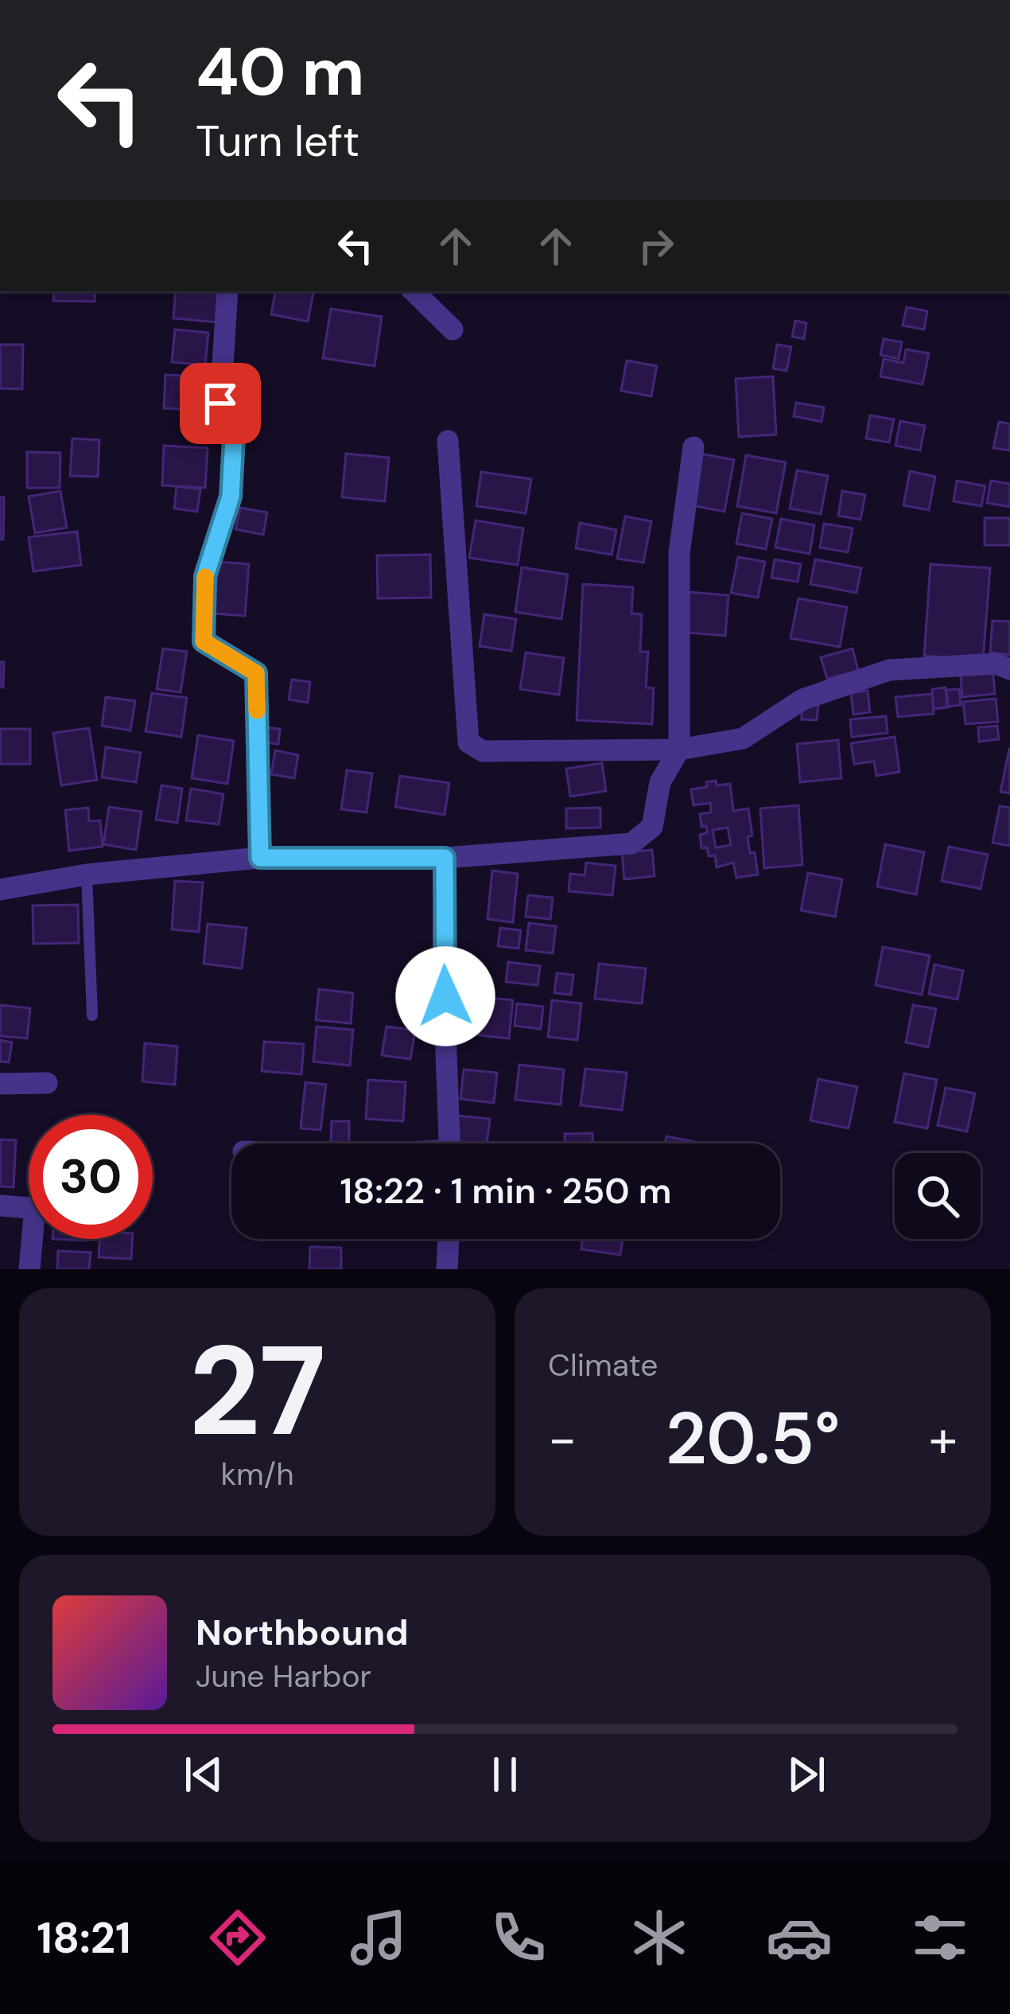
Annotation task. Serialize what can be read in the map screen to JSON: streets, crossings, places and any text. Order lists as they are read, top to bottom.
{
  "page": {
    "turn": ["40 m", "Turn left"],
    "limit": "30",
    "trip": "18:22 · 1 min · 250 m",
    "tile": [
      ["27", "km/h"],
      "Climate"
    ],
    "heat": ["−", "20.5°", "+"],
    "song": ["Northbound", "June Harbor"],
    "tabs": "18:21"
  }
}
